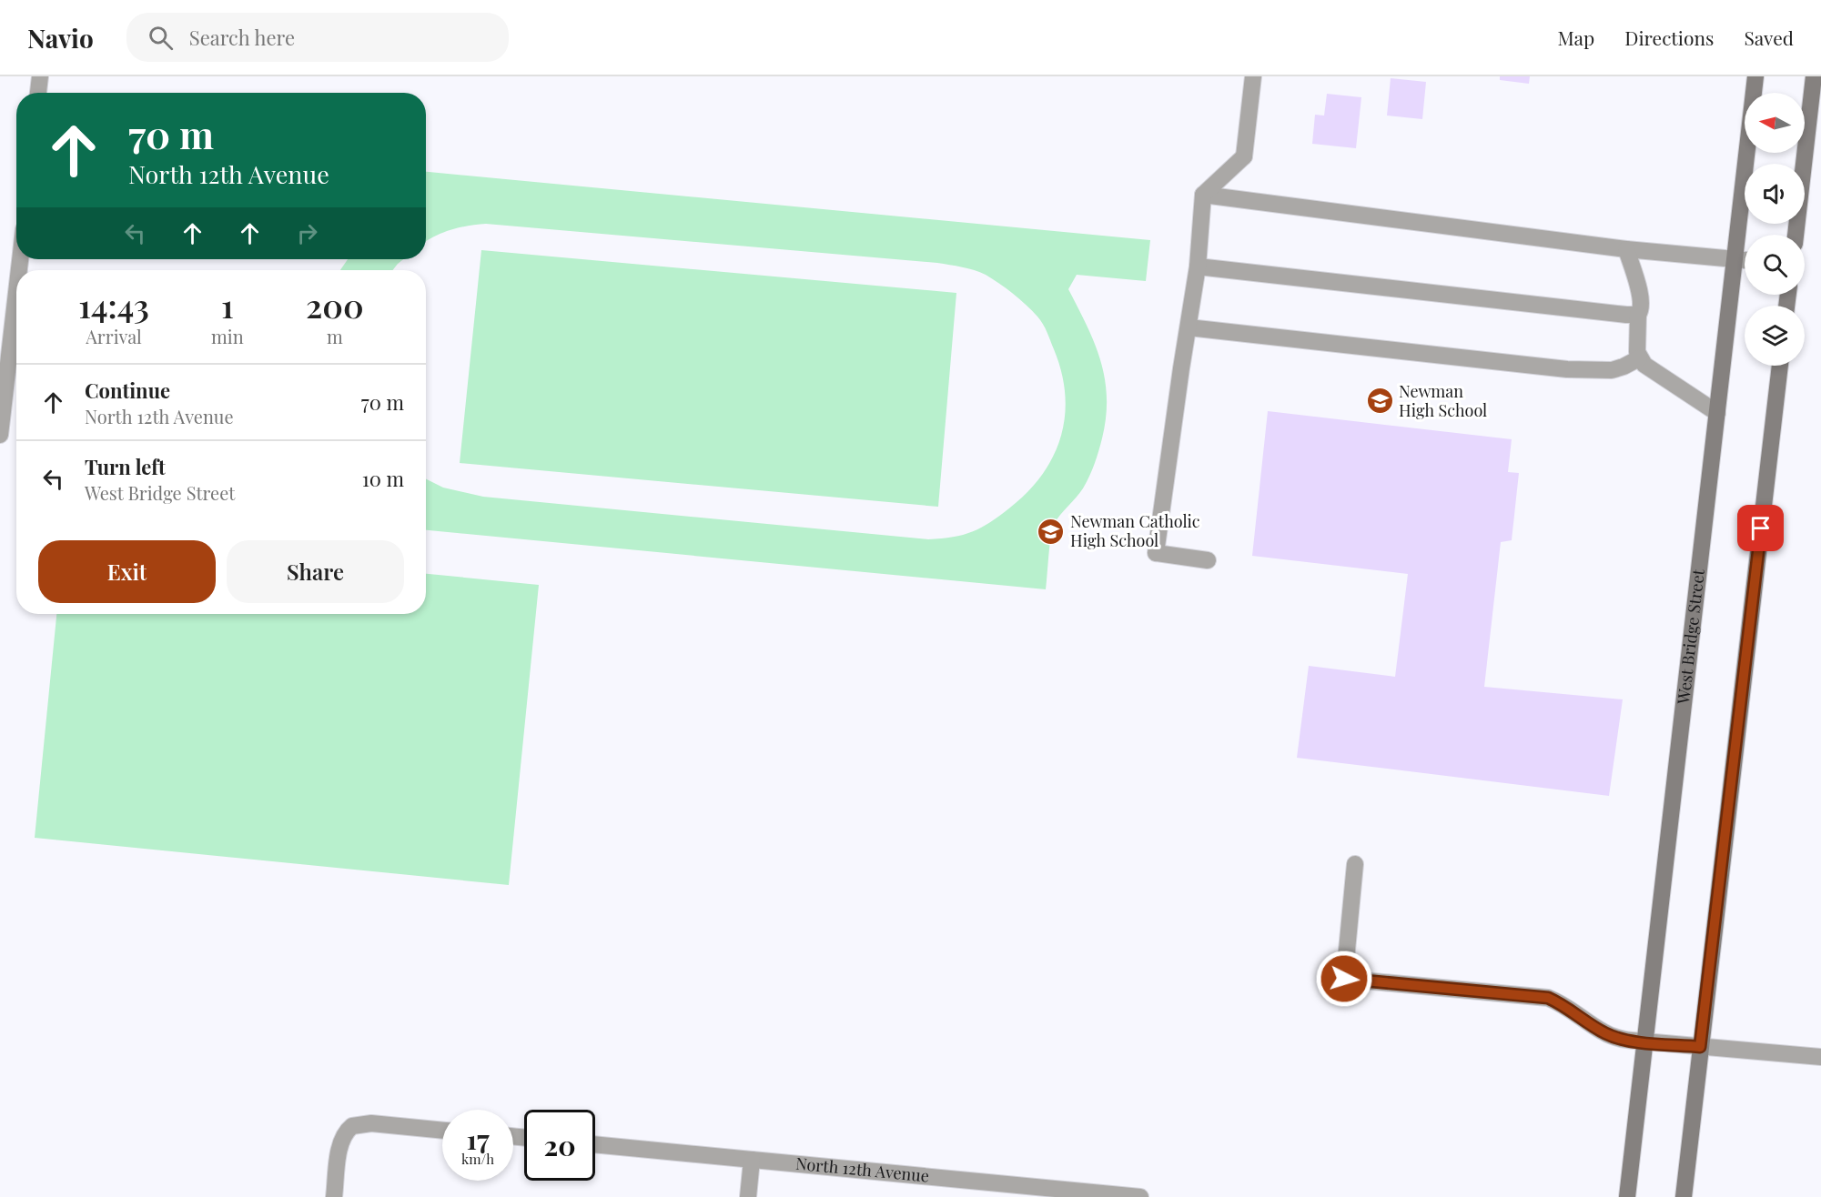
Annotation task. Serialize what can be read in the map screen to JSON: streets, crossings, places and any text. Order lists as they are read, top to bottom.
{
  "streets": {
    "main road": ["West Bridge Street"],
    "street": ["North 12th Avenue"]
  },
  "places": {
    "school or university": ["Newman High School", "Newman Catholic High School"]
  },
  "north": "left",
  "page": {
    "header": "Navio",
    "search": "Search here",
    "nav": ["Map", "Directions", "Saved"],
    "turn": ["70 m", "North 12th Avenue"],
    "eta": [
      "14:43",
      "Arrival",
      "1",
      "min",
      "200",
      "m"
    ],
    "list": [
      {
        "name": "Continue",
        "note": "North 12th Avenue",
        "value": "70 m"
      },
      {
        "name": "Turn left",
        "note": "West Bridge Street",
        "value": "10 m"
      }
    ],
    "buttons": ["Exit", "Share"],
    "speed": "17 km/h",
    "limit": "20"
  }
}
